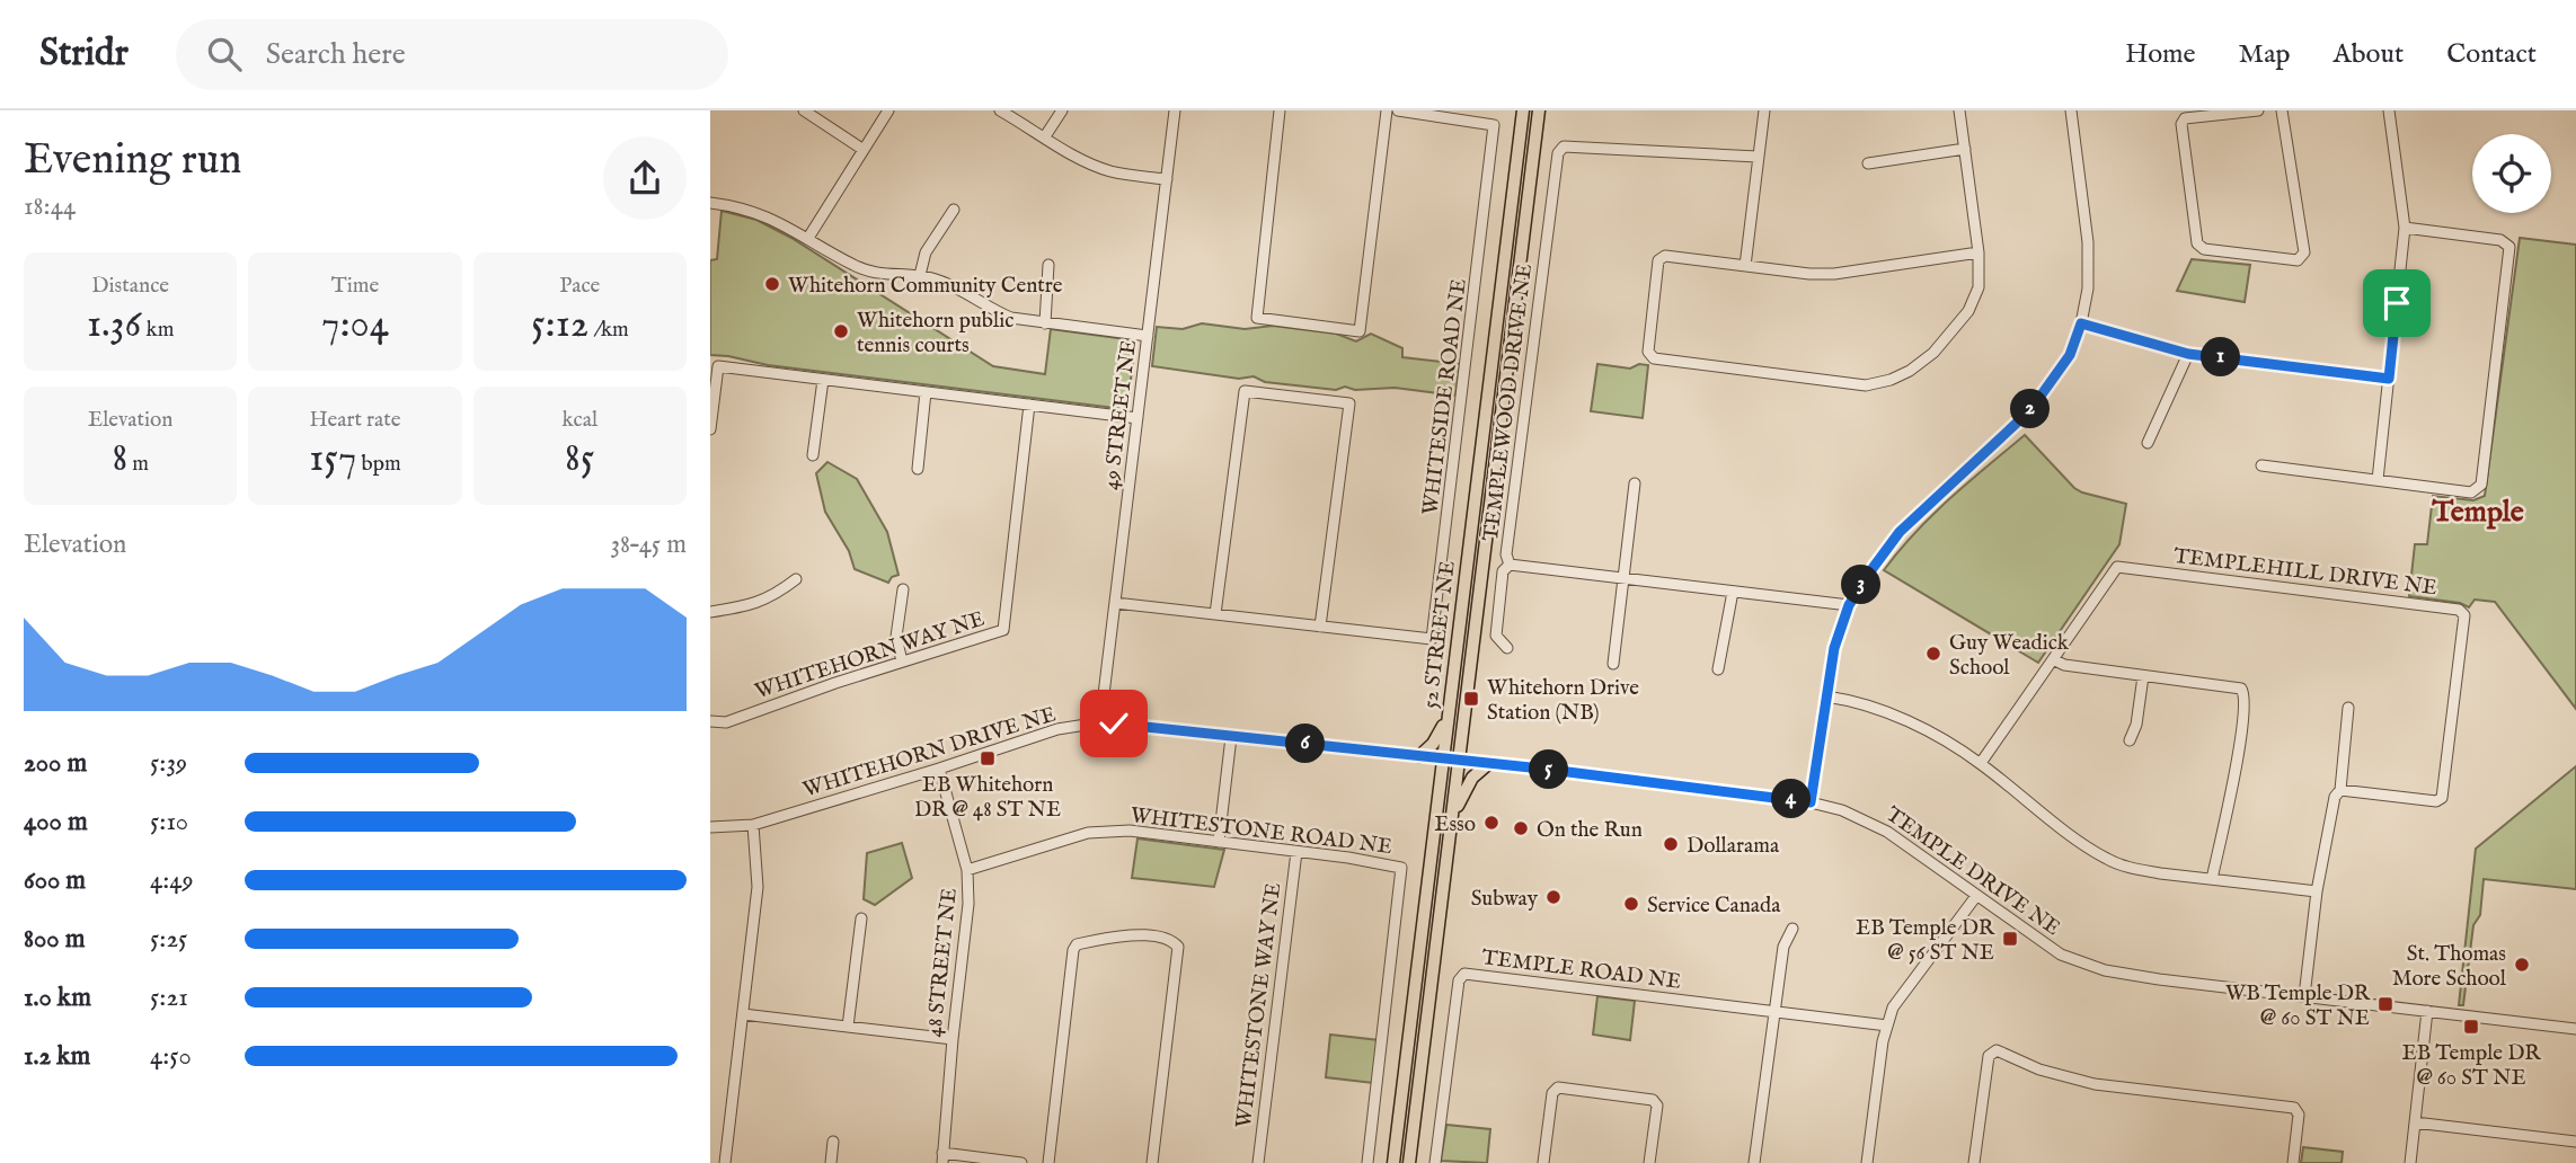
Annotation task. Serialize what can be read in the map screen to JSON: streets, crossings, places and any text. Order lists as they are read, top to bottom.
{
  "streets": {
    "main road": ["52 STREET NE"],
    "street": [
      "WHITESIDE ROAD NE",
      "TEMPLEWOOD DRIVE NE",
      "49 STREET NE",
      "TEMPLEHILL DRIVE NE",
      "WHITEHORN WAY NE",
      "WHITEHORN DRIVE NE",
      "WHITESTONE ROAD NE",
      "TEMPLE DRIVE NE",
      "48 STREET NE",
      "TEMPLE ROAD NE",
      "WHITESTONE WAY NE"
    ]
  },
  "crossings": [
    ["WHITESIDE ROAD NE", "49 STREET NE"],
    ["49 STREET NE", "WHITEHORN DRIVE NE"],
    ["52 STREET NE", "WHITEHORN DRIVE NE"],
    ["52 STREET NE", "TEMPLE DRIVE NE"],
    ["WHITEHORN DRIVE NE", "TEMPLE DRIVE NE"],
    ["WHITEHORN DRIVE NE", "48 STREET NE"],
    ["WHITESTONE ROAD NE", "48 STREET NE"],
    ["WHITESTONE ROAD NE", "WHITESTONE WAY NE"]
  ],
  "districts": ["Temple"],
  "places": {
    "other": [
      "Whitehorn Community Centre",
      "Whitehorn public tennis courts",
      "Guy Weadick School",
      "Esso",
      "On the Run",
      "Dollarama",
      "Subway",
      "Service Canada",
      "St. Thomas More School"
    ],
    "transit": [
      "Whitehorn Drive Station (NB)",
      "EB Whitehorn DR @ 48 ST NE",
      "EB Temple DR @ 56 ST NE",
      "WB Temple DR @ 60 ST NE",
      "EB Temple DR @ 60 ST NE"
    ]
  },
  "page": {
    "header": "Stridr",
    "search": "Search here",
    "nav": [
      "Home",
      "Map",
      "About",
      "Contact"
    ],
    "heading": ["Evening run", "18:44"],
    "stats": [
      ["Distance", "1.36 km"],
      ["Time", "7:04"],
      ["Pace", "5:12 /km"],
      ["Elevation", "8 m"],
      ["Heart rate", "157 bpm"],
      ["kcal", "85"]
    ],
    "pins": [
      "1",
      "2",
      "3",
      "6",
      "5",
      "4"
    ],
    "chart": ["Elevation", "38–45 m"],
    "list": [
      {
        "name": "200 m",
        "note": "5:39"
      },
      {
        "name": "400 m",
        "note": "5:10"
      },
      {
        "name": "600 m",
        "note": "4:49"
      },
      {
        "name": "800 m",
        "note": "5:25"
      },
      {
        "name": "1.0 km",
        "note": "5:21"
      },
      {
        "name": "1.2 km",
        "note": "4:50"
      }
    ]
  }
}
